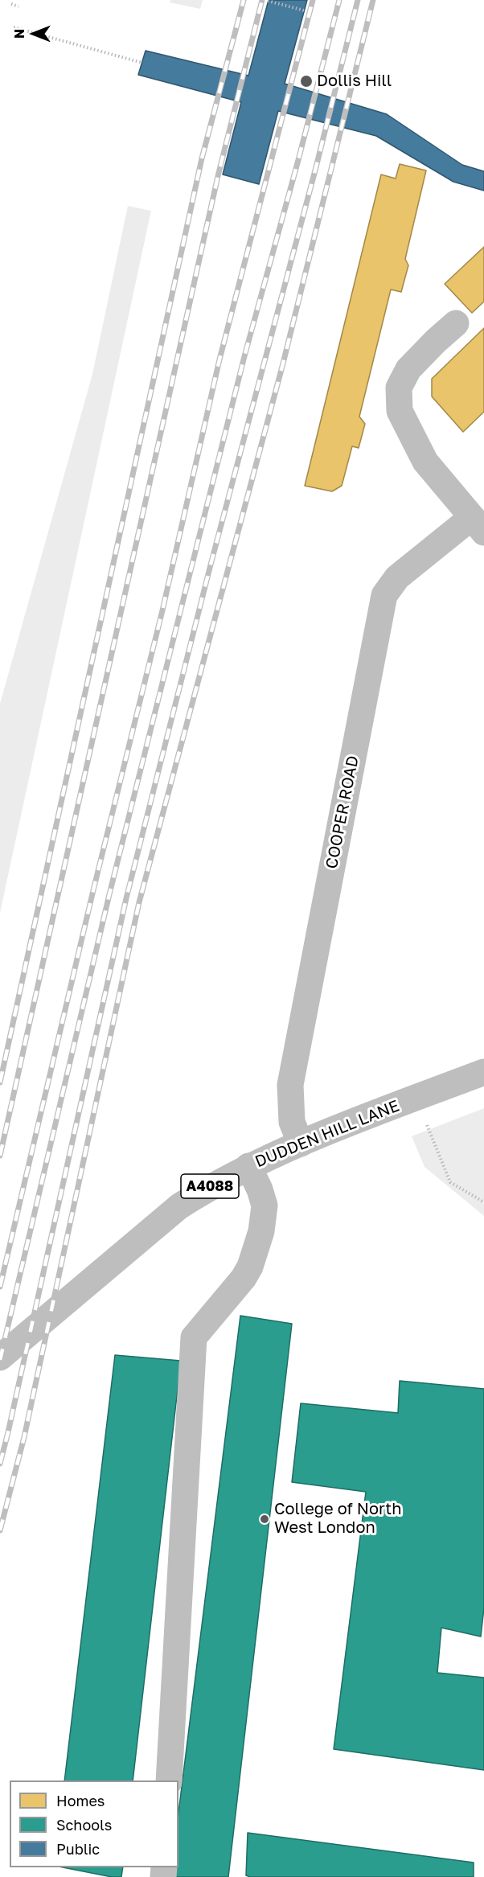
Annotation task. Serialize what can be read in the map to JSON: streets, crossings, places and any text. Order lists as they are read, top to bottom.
{
  "streets": {
    "street": ["COOPER ROAD", "DUDDEN HILL LANE", "A4088"]
  },
  "crossings": [
    ["COOPER ROAD", "DUDDEN HILL LANE"]
  ],
  "places": ["Dollis Hill", "College of North West London"],
  "legend": ["Homes", "Schools", "Public"],
  "north": "left"
}
